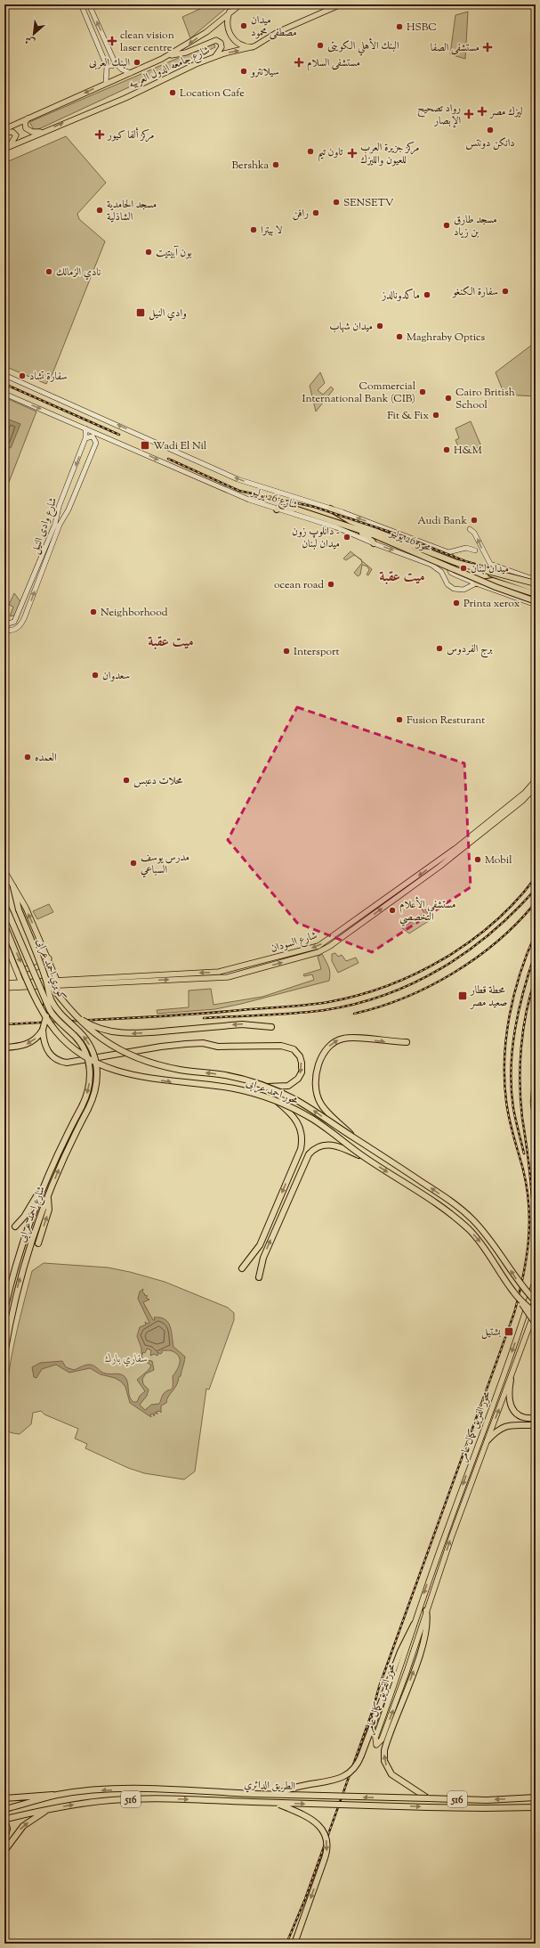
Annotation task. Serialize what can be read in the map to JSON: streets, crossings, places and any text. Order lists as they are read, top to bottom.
{
  "streets": {
    "highway": [
      "محور 26 يوليو",
      "كوبري احمد عرابى",
      "محور احمد عرابى",
      "شارع احمد عرابى",
      "الطريق الدائري",
      "516"
    ],
    "main road": [
      "شارع جامعه الدول العربيه",
      "شارع 26 يوليو",
      "شارع وادى النيل",
      "شارع السودان",
      "محور الفريق كمال عامر"
    ]
  },
  "crossings": [
    ["شارع 26 يوليو", "شارع وادى النيل"],
    ["شارع 26 يوليو", "محور 26 يوليو"],
    ["كوبري احمد عرابى", "محور احمد عرابى"],
    ["كوبري احمد عرابى", "شارع احمد عرابى"],
    ["محور احمد عرابى", "محور الفريق كمال عامر"]
  ],
  "districts": ["ميت عقبة", "ميت عقبة"],
  "parks": ["سفاري بارك"],
  "places": {
    "other": [
      "ميدان مصطفى محمود",
      "HSBC",
      "البنك الأهلي الكويتى",
      "البنك العربى",
      "سيلانترو",
      "Location Cafe",
      "دانكن دونتس",
      "تاون تيم",
      "Bershka",
      "SENSETV",
      "مسجد الحامدية الشاذلية",
      "رافن",
      "مسجد طارق بن زياد",
      "لا بيترا",
      "بون آبيتيت",
      "نادي الزمالك",
      "سفارة الكنغو",
      "ماكدونالدز",
      "ميدان شهاب",
      "Maghraby Optics",
      "سفارة تشاد",
      "Commercial International Bank (CIB)",
      "Cairo British School",
      "Fit & Fix",
      "H&M",
      "Audi Bank",
      "دانلوپ زون - ميدان لبنان",
      "ميدان لبنان",
      "ocean road",
      "Printa xerox",
      "Neighborhood",
      "برج الفردوس",
      "Intersport",
      "سعدوان",
      "Fusion Resturant",
      "العمده",
      "محلات دعبس",
      "Mobil",
      "مدرس يوسف السباعي",
      "مستشفي الأعلام التخصصي"
    ],
    "health": [
      "clean vision laser centre",
      "مستشفى الصفا",
      "مستشفى السلام",
      "ليزك مصر",
      "رواد تصحيح الإبصار",
      "مركز ألفا كيور",
      "مركز جزيرة العرب للعيون والليزك"
    ],
    "transit": [
      "وادي النيل",
      "Wadi El Nil",
      "محطة قطار صعيد مصر",
      "بشتيل"
    ]
  },
  "north": "bottom left"
}
